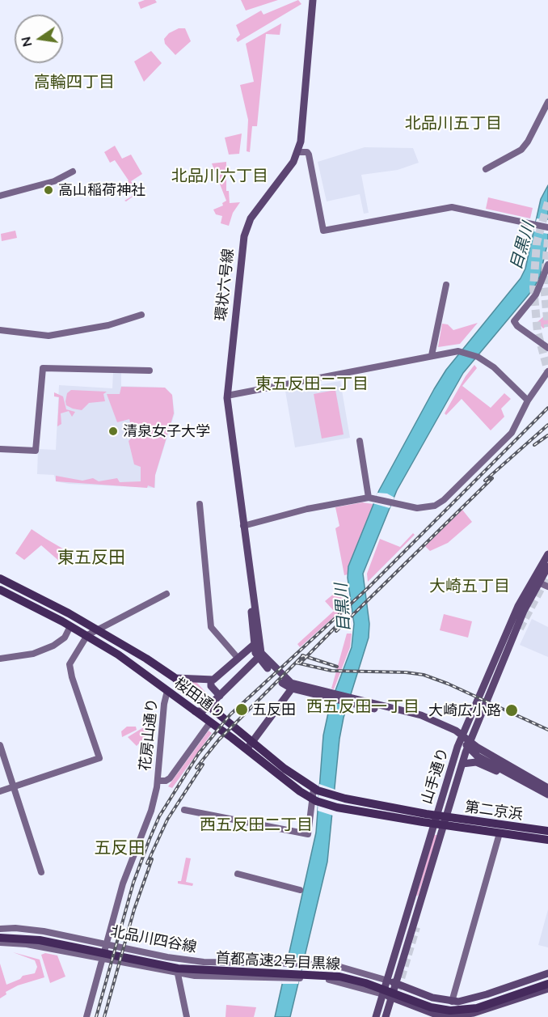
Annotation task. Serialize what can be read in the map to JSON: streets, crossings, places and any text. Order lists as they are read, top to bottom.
{
  "streets": {
    "highway": ["桜田通り", "第二京浜", "首都高速2号目黒線"],
    "main road": ["環状六号線", "山手通り"],
    "street": ["花房山通り", "北品川四谷線"]
  },
  "crossings": [
    ["桜田通り", "花房山通り"],
    ["桜田通り", "山手通り"],
    ["桜田通り", "第二京浜"],
    ["花房山通り", "北品川四谷線"],
    ["山手通り", "第二京浜"],
    ["山手通り", "北品川四谷線"]
  ],
  "districts": [
    "高輪四丁目",
    "北品川五丁目",
    "北品川六丁目",
    "東五反田二丁目",
    "東五反田",
    "大崎五丁目",
    "西五反田一丁目",
    "西五反田二丁目",
    "五反田"
  ],
  "water": ["目黒川"],
  "places": [
    "高山稲荷神社",
    "清泉女子大学",
    "五反田",
    "大崎広小路"
  ],
  "north": "left"
}
